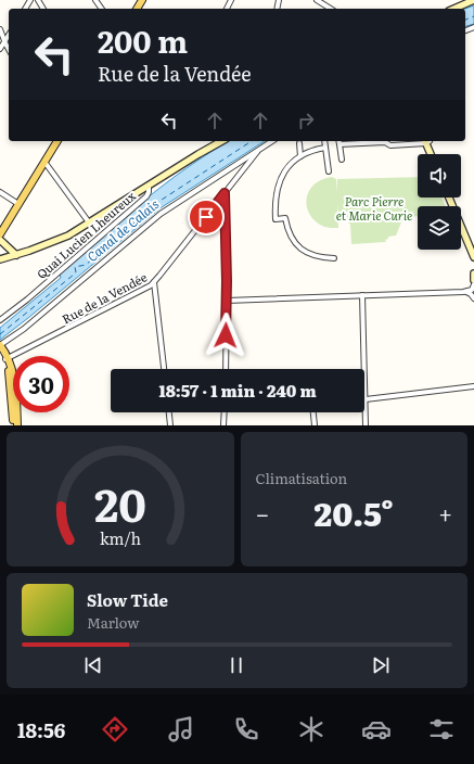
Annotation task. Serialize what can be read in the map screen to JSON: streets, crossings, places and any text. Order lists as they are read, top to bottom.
{
  "streets": {
    "street": ["Quai Lucien Lheureux", "Rue de la Vendée"]
  },
  "water": ["Canal de Calais"],
  "parks": ["Parc Pierre et Marie Curie"],
  "page": {
    "turn": ["200 m", "Rue de la Vendée"],
    "limit": "30",
    "trip": "18:57 · 1 min · 240 m",
    "tile": "Climatisation",
    "heat": ["−", "20.5°", "+"],
    "song": ["Slow Tide", "Marlow"],
    "tabs": "18:56",
    "gauge": ["20", "km/h"]
  }
}
